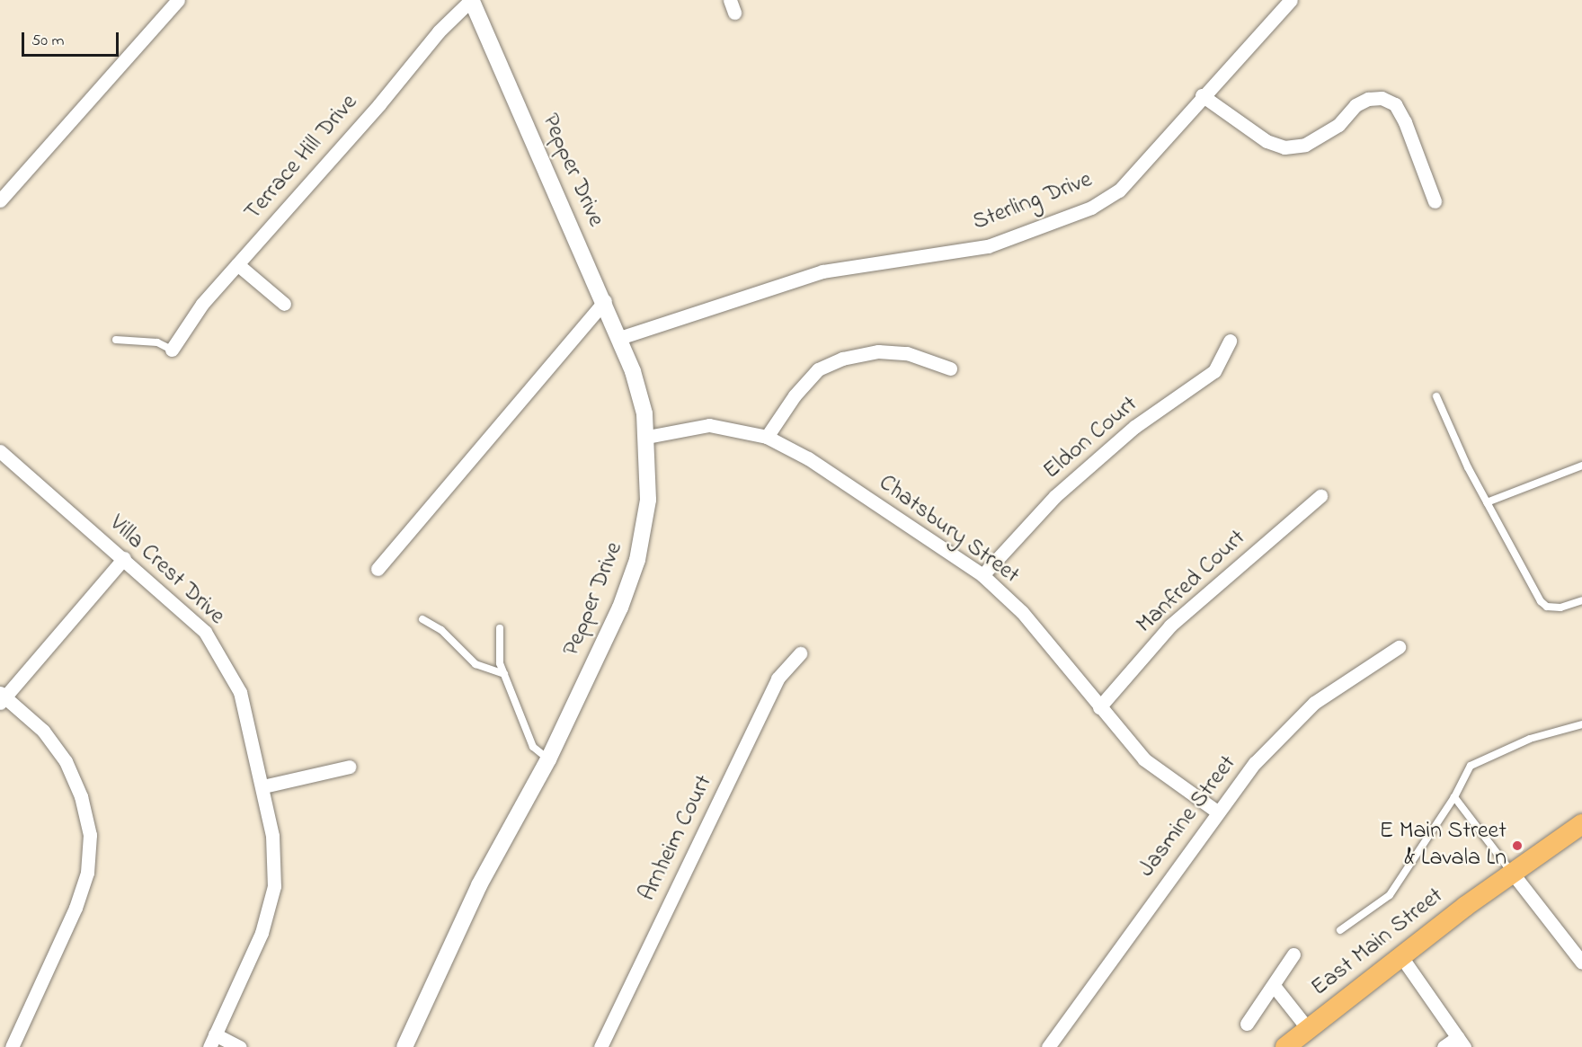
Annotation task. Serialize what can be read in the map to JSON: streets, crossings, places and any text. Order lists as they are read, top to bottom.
{
  "streets": {
    "main road": ["East Main Street"],
    "street": [
      "Terrace Hill Drive",
      "Pepper Drive",
      "Sterling Drive",
      "Eldon Court",
      "Chatsbury Street",
      "Villa Crest Drive",
      "Manfred Court",
      "Jasmine Street",
      "Arnheim Court"
    ]
  },
  "crossings": [
    ["Terrace Hill Drive", "Pepper Drive"],
    ["Pepper Drive", "Sterling Drive"],
    ["Pepper Drive", "Chatsbury Street"],
    ["Eldon Court", "Chatsbury Street"],
    ["Chatsbury Street", "Manfred Court"],
    ["Chatsbury Street", "Jasmine Street"]
  ],
  "places": ["E Main Street & Lavala Ln"],
  "scale_bar": "50 m"
}
